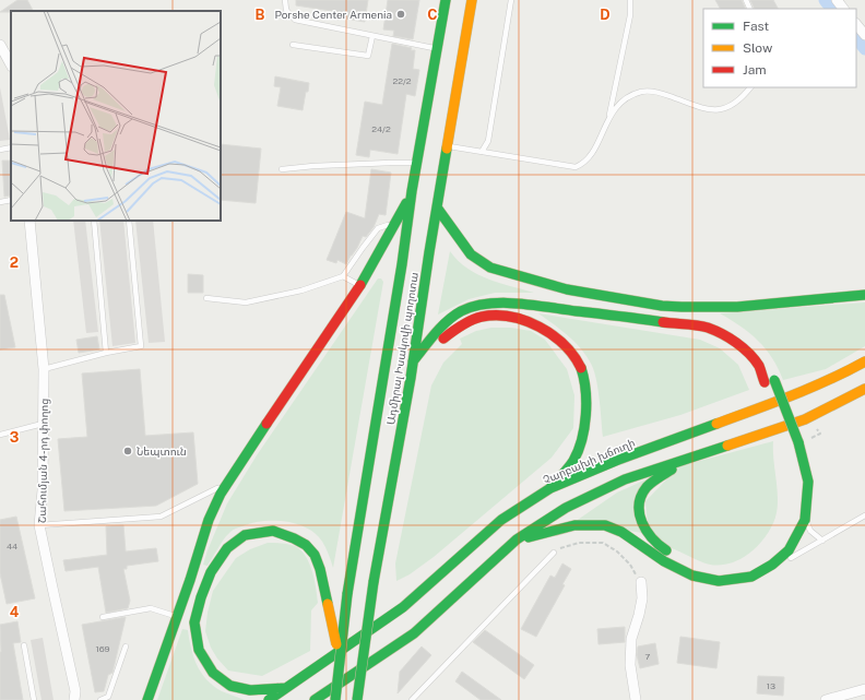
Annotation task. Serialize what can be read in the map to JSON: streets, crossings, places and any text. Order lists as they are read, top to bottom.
{
  "streets": {
    "highway": ["Ադմիրալ Իսակովի պողոտա", "Չարբախի խճուղի"],
    "street": ["Շահումյան 4-րդ փողոց"]
  },
  "places": ["Porshe Center Armenia", "Նեպտուն"],
  "house_numbers": [
    "22/2",
    "24/2",
    "44",
    "169",
    "7",
    "13"
  ],
  "legend": ["Fast", "Slow", "Jam"],
  "grid": {
    "columns": ["B", "C", "D"],
    "rows": ["2", "3", "4"]
  }
}
